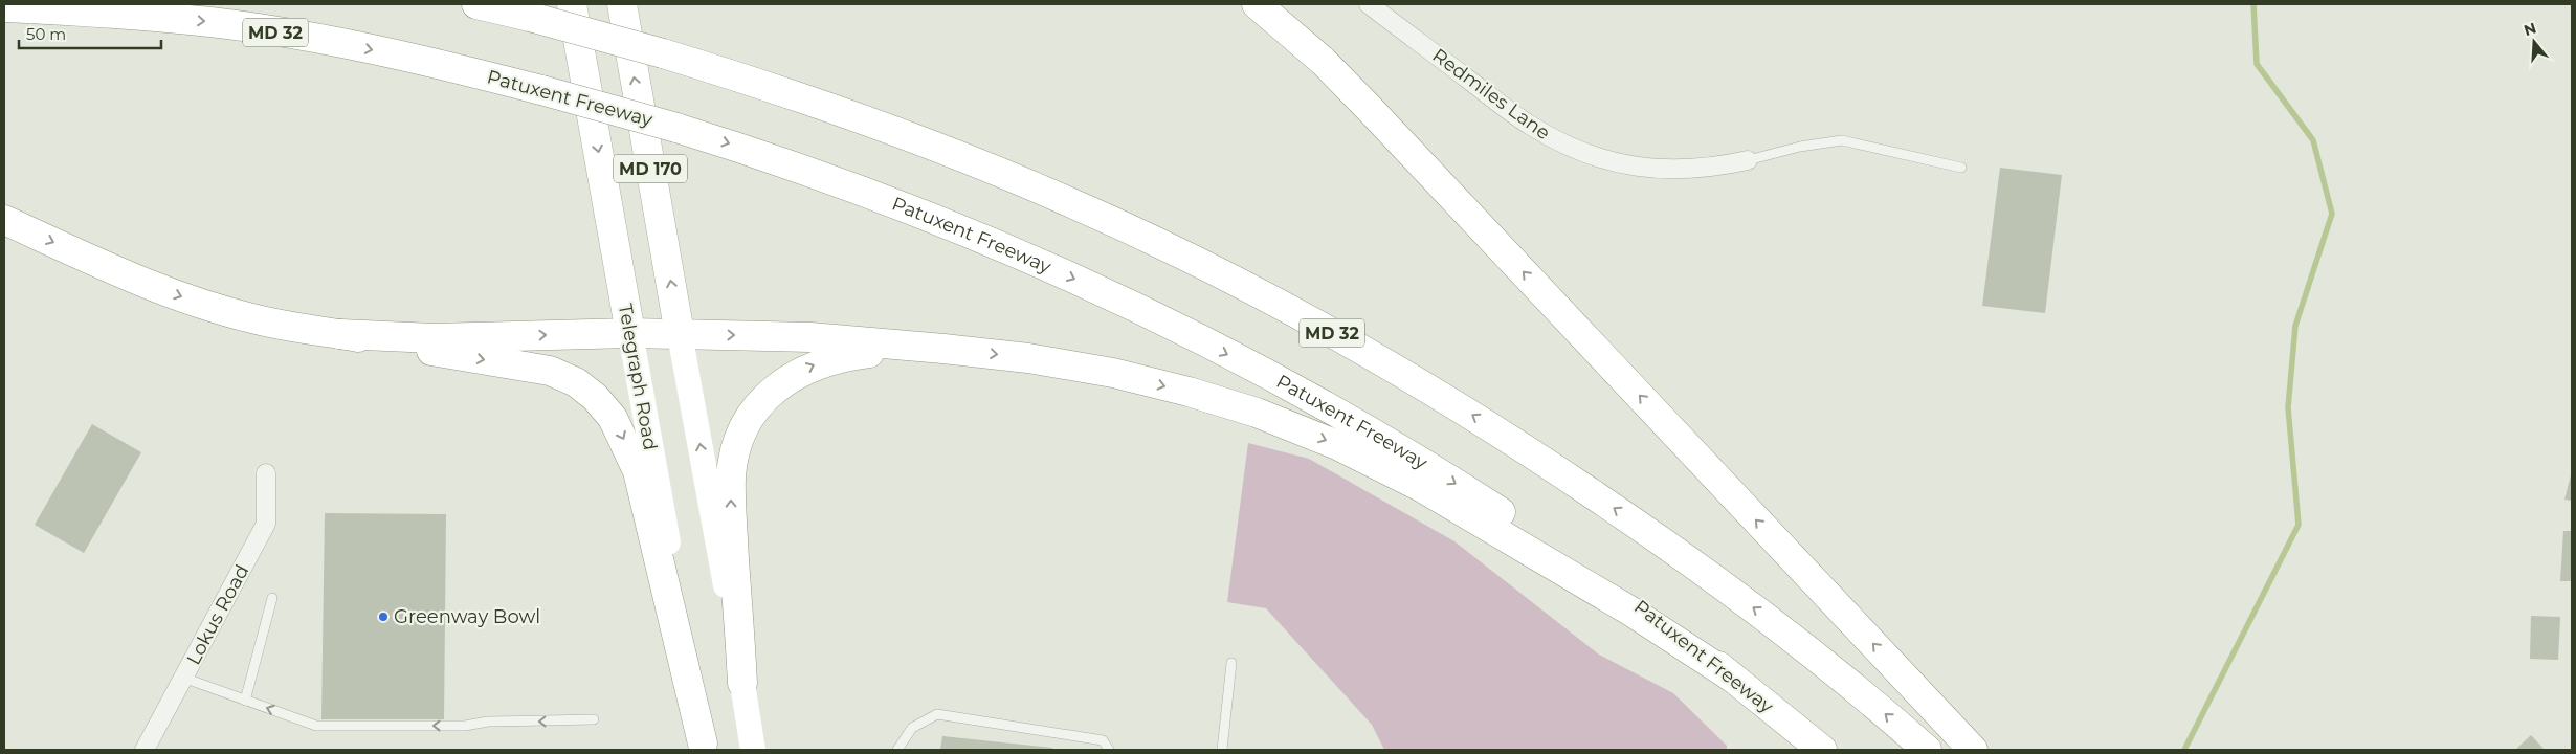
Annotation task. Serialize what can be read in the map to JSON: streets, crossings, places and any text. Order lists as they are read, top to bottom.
{
  "streets": {
    "main road": [
      "MD 32",
      "Patuxent Freeway",
      "MD 170",
      "Telegraph Road"
    ],
    "street": ["Redmiles Lane", "Lokus Road"]
  },
  "places": ["Greenway Bowl"],
  "scale_bar": "50 m",
  "north": "top"
}
